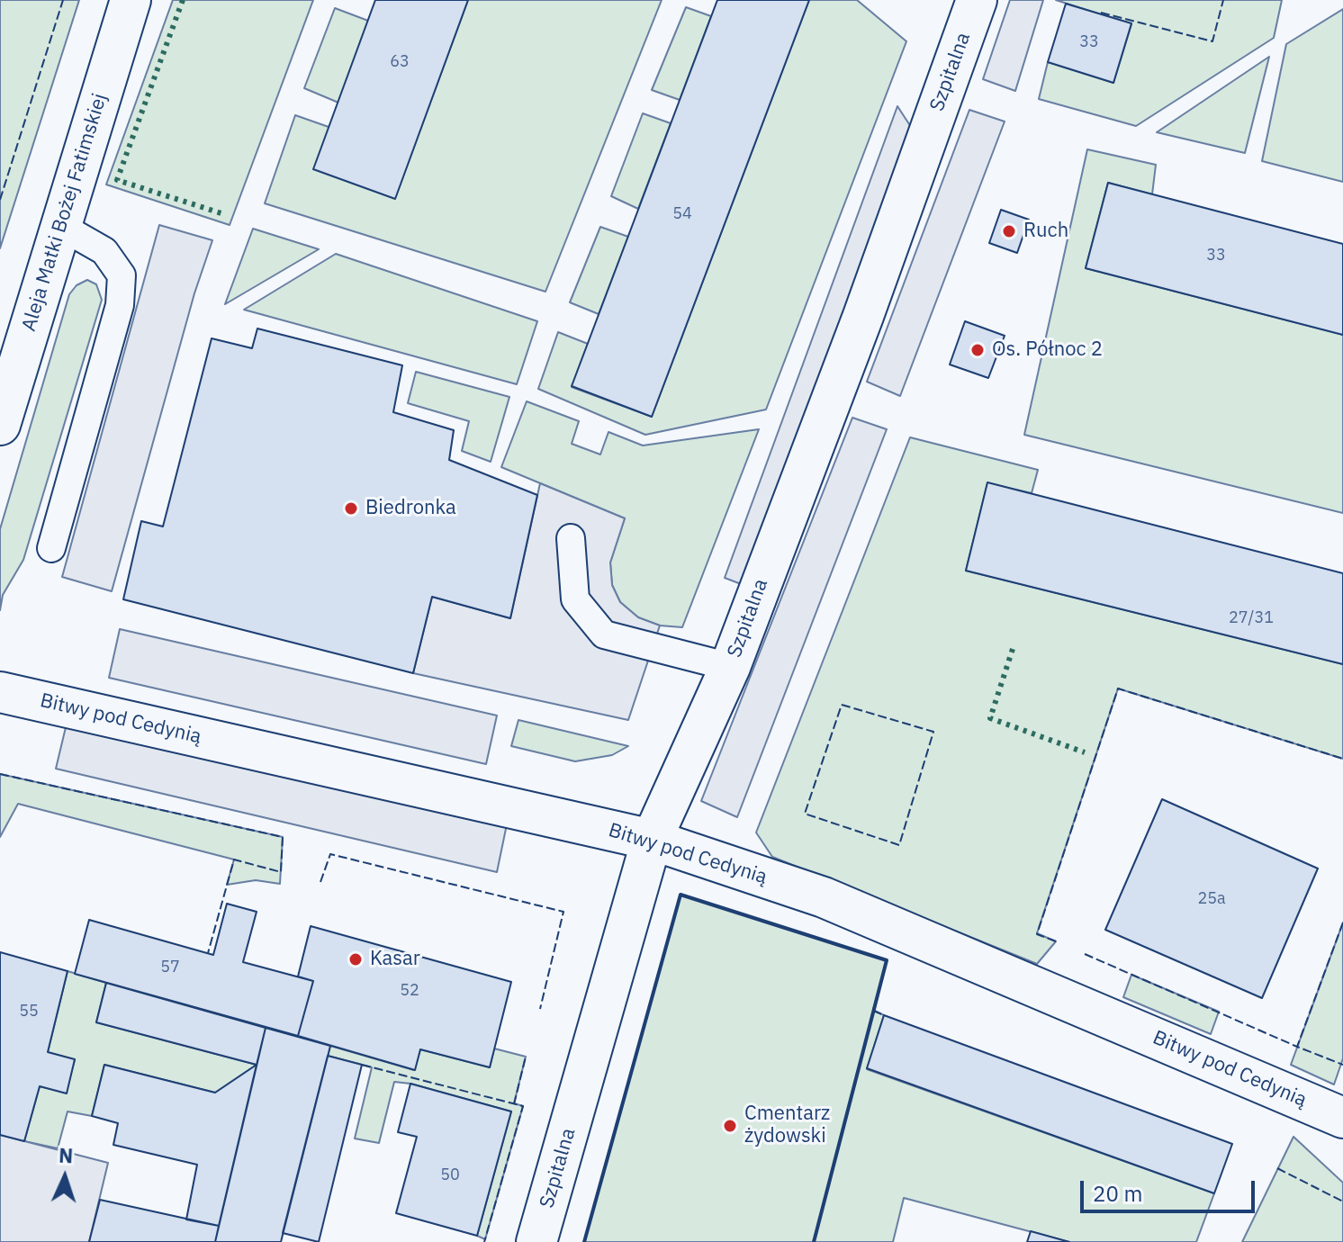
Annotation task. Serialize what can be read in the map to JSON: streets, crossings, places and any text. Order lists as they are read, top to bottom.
{
  "streets": {
    "street": ["Szpitalna", "Aleja Matki Bożej Fatimskiej", "Bitwy pod Cedynią"]
  },
  "crossings": [
    ["Szpitalna", "Bitwy pod Cedynią"]
  ],
  "places": [
    "Ruch",
    "Os. Północ 2",
    "Biedronka",
    "Kasar",
    "Cmentarz żydowski"
  ],
  "house_numbers": [
    "33",
    "63",
    "54",
    "33",
    "27/31",
    "25a",
    "57",
    "52",
    "55",
    "50"
  ],
  "scale_bar": "20 m",
  "north": "top"
}
